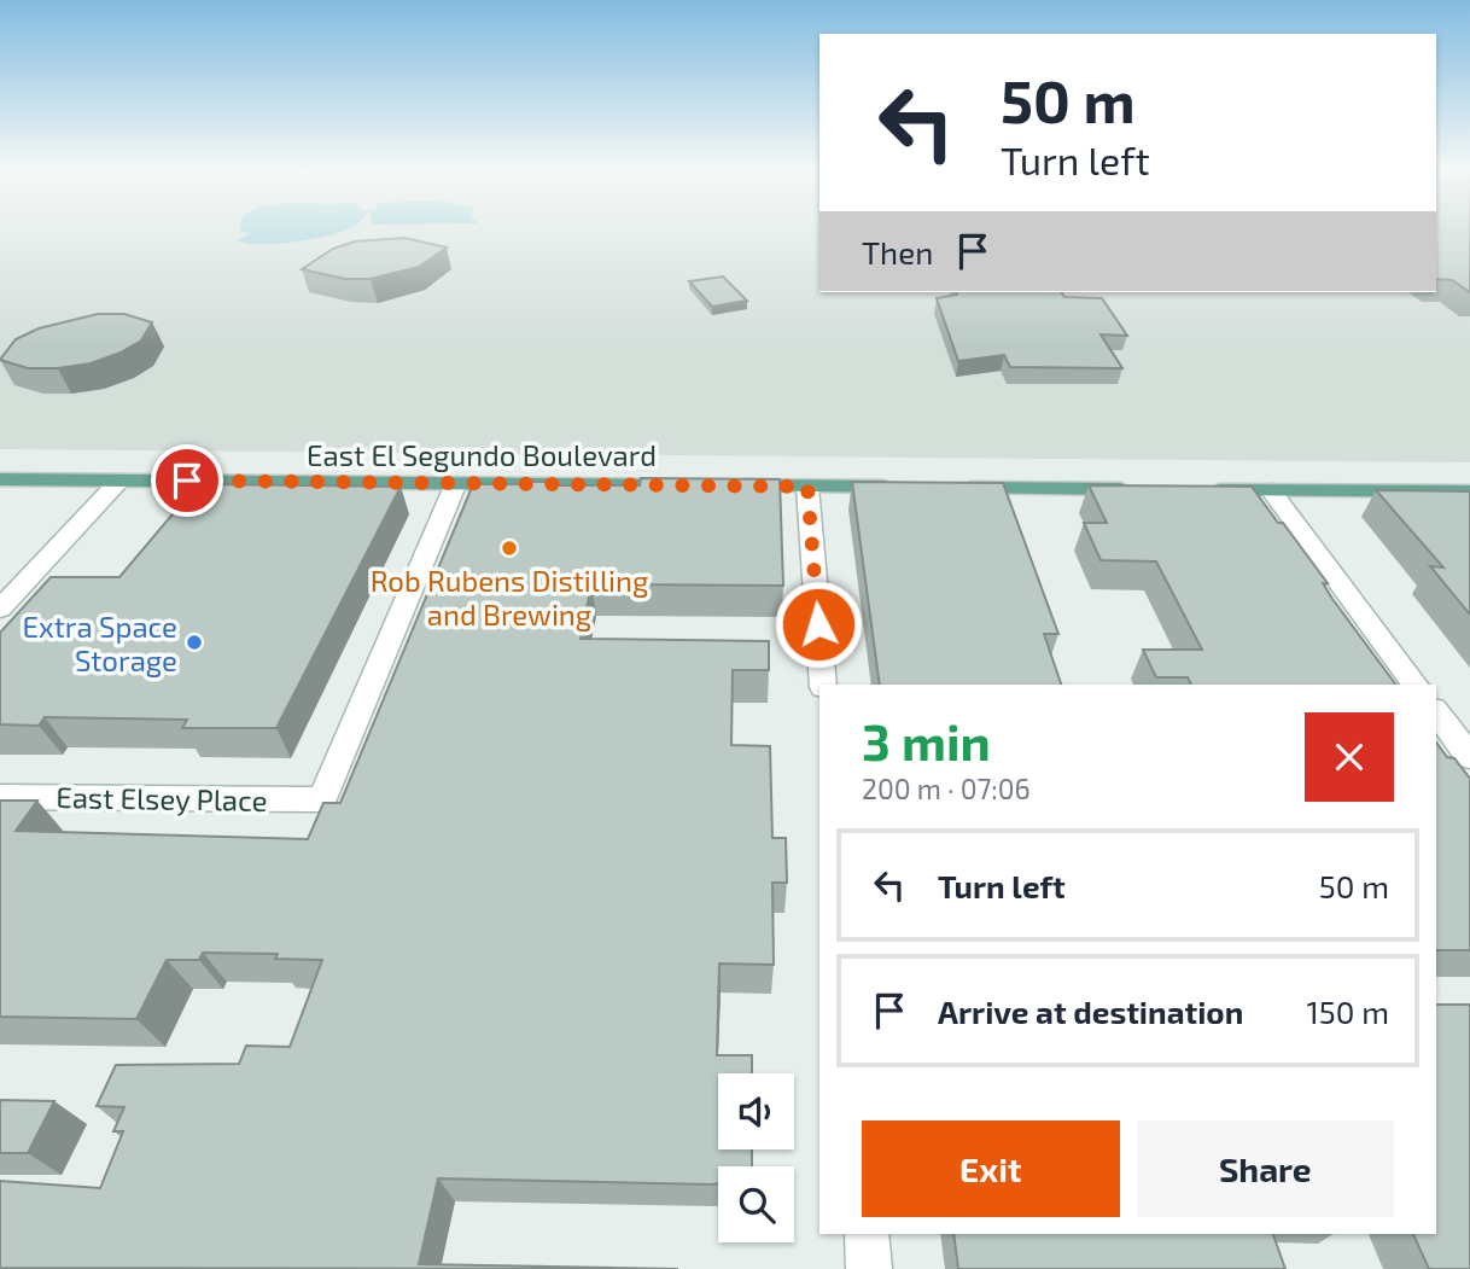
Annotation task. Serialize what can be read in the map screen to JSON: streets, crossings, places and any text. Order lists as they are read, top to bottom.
{
  "streets": {
    "main road": ["East El Segundo Boulevard"],
    "street": ["East Elsey Place"]
  },
  "crossings": [
    ["East El Segundo Boulevard", "East Elsey Place"]
  ],
  "places": ["Rob Rubens Distilling and Brewing", "Extra Space Storage"],
  "page": {
    "turn": ["50 m", "Turn left"],
    "then": "Then",
    "heading": ["3 min", "200 m · 07:06"],
    "list": [
      {
        "name": "Turn left",
        "value": "50 m"
      },
      {
        "name": "Arrive at destination",
        "value": "150 m"
      }
    ],
    "buttons": ["Exit", "Share"]
  }
}
